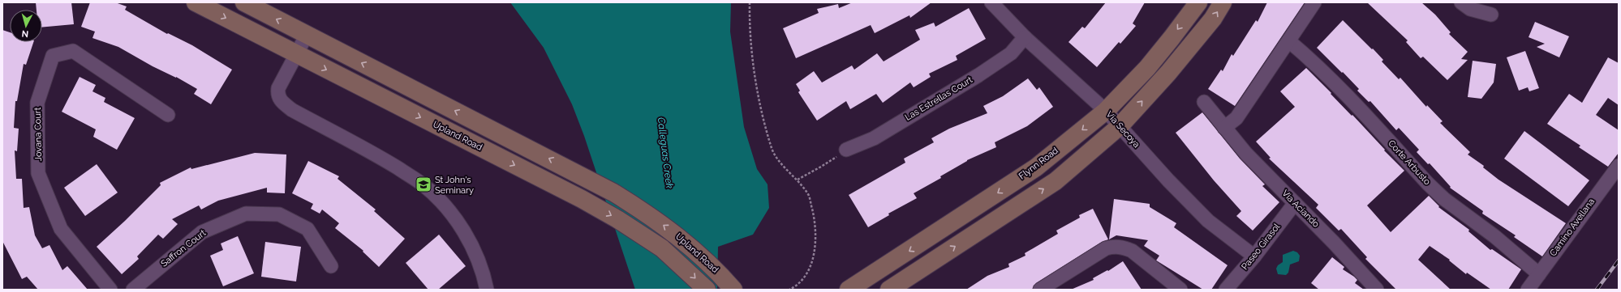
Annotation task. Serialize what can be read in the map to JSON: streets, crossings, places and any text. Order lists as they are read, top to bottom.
{
  "streets": {
    "main road": ["Upland Road", "Flynn Road"],
    "street": [
      "Las Estrellas Court",
      "Via Secoya",
      "Jovana Court",
      "Corte Arbusto",
      "Via Aciando",
      "Camino Avellana",
      "Paseo Girasol",
      "Saffron Court"
    ]
  },
  "crossings": [
    ["Las Estrellas Court", "Via Secoya"],
    ["Via Secoya", "Flynn Road"],
    ["Via Secoya", "Paseo Girasol"],
    ["Corte Arbusto", "Camino Avellana"],
    ["Via Aciando", "Paseo Girasol"]
  ],
  "water": ["Calleguas Creek"],
  "places": {
    "school or university": ["St John's Seminary"]
  },
  "north": "bottom"
}
